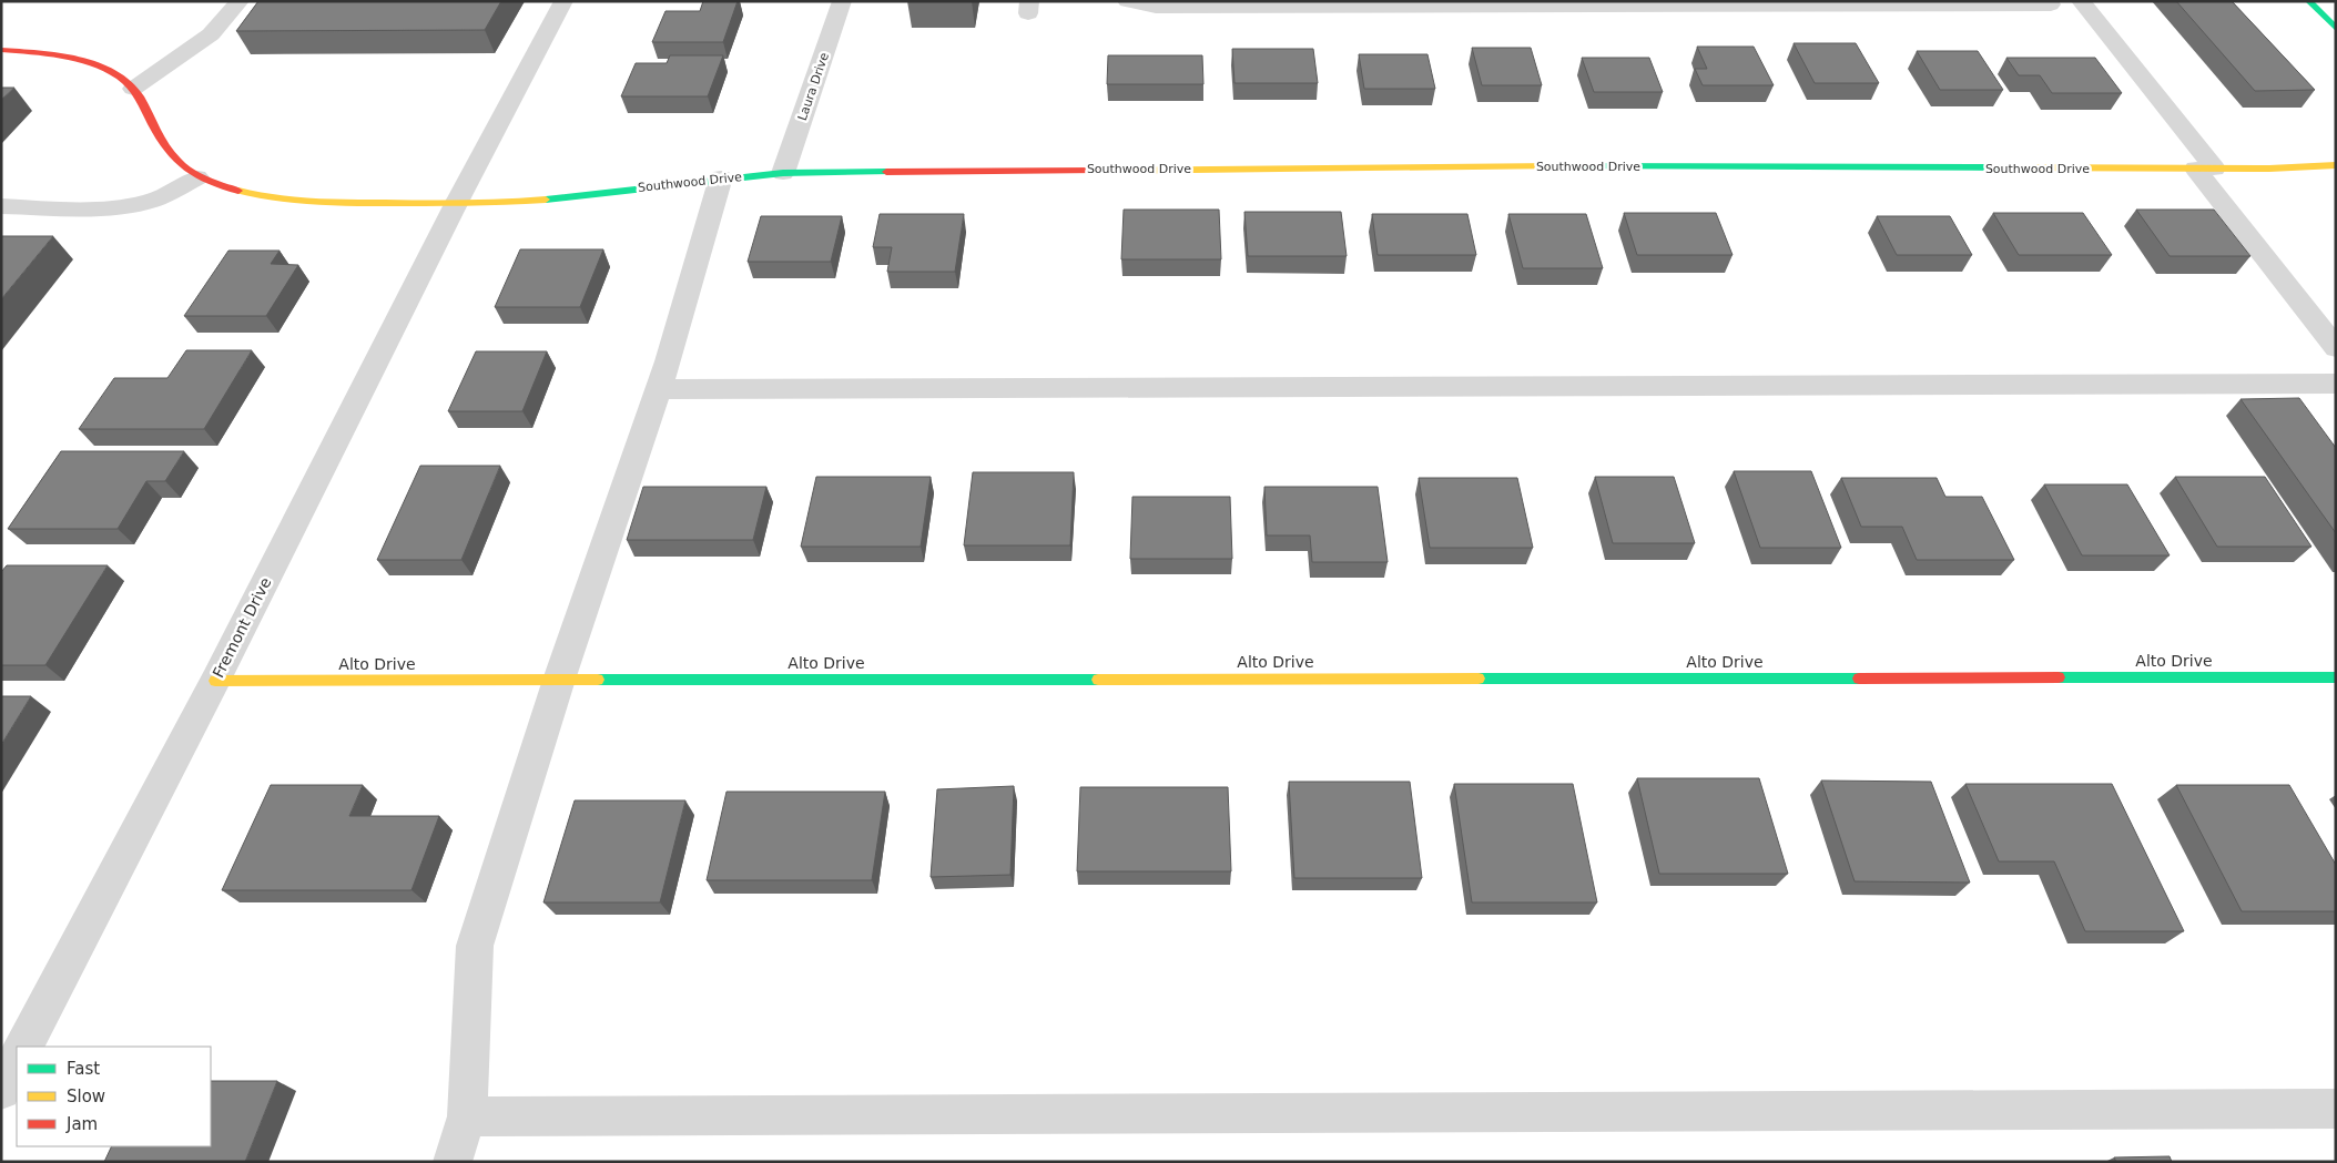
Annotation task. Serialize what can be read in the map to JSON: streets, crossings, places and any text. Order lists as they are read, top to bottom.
{
  "streets": {
    "street": [
      "Laura Drive",
      "Southwood Drive",
      "Fremont Drive",
      "Alto Drive"
    ]
  },
  "crossings": [
    ["Laura Drive", "Southwood Drive"],
    ["Southwood Drive", "Fremont Drive"],
    ["Fremont Drive", "Alto Drive"]
  ],
  "legend": ["Fast", "Slow", "Jam"]
}
